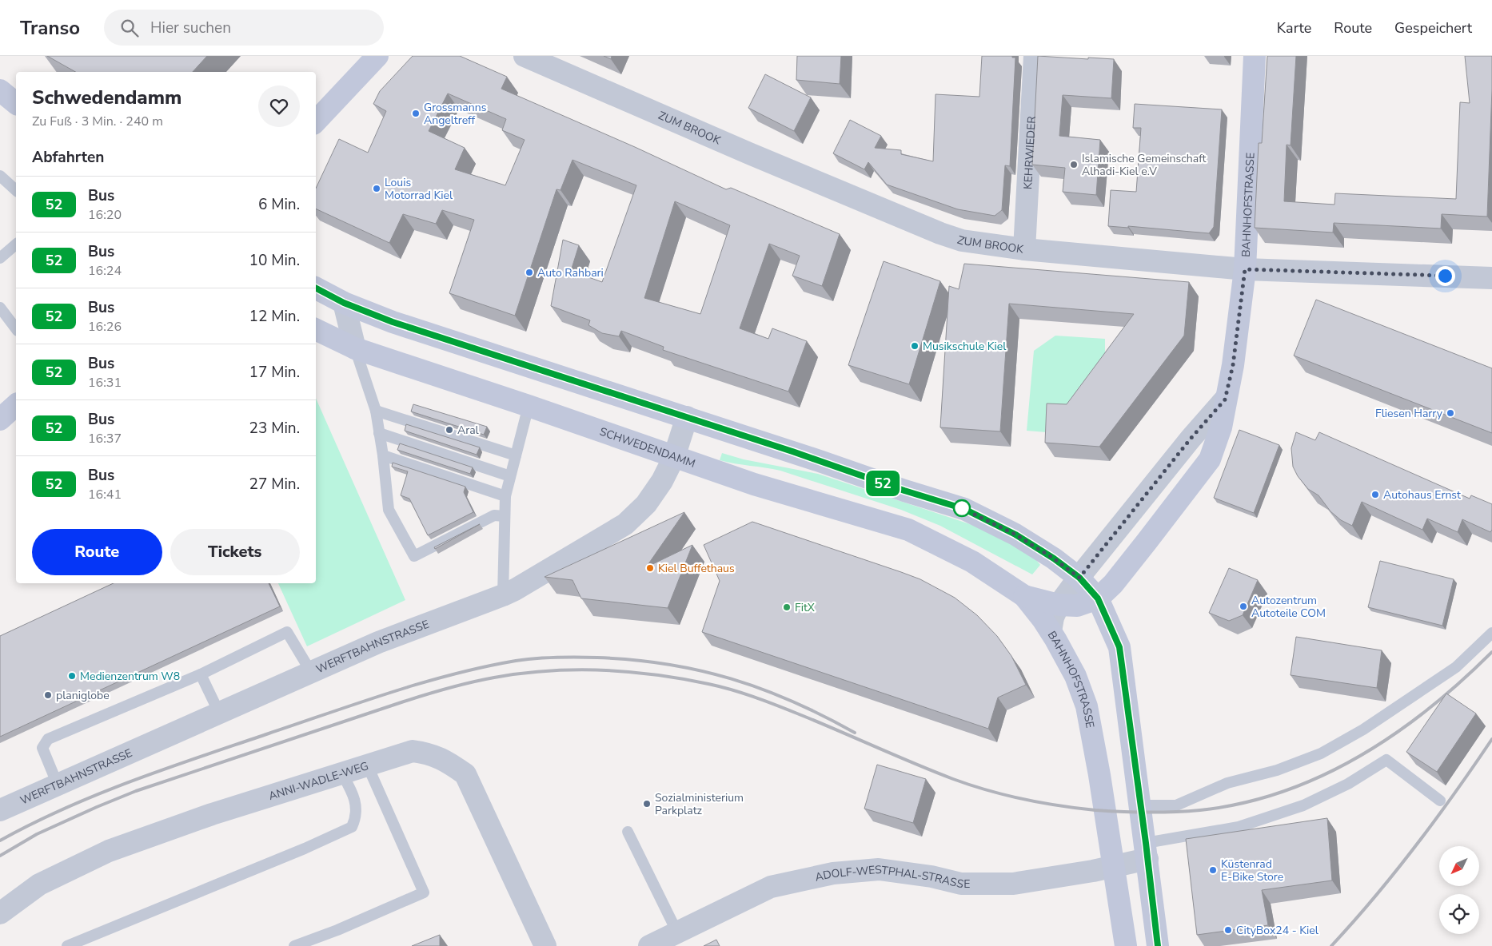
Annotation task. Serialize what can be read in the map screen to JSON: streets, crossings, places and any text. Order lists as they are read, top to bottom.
{
  "streets": {
    "main road": ["BAHNHOFSTRASSE", "SCHWEDENDAMM"],
    "street": [
      "ZUM BROOK",
      "KEHRWIEDER",
      "WERFTBAHNSTRASSE",
      "ANNI-WADLE-WEG",
      "ADOLF-WESTPHAL-STRASSE"
    ]
  },
  "crossings": [
    ["ZUM BROOK", "KEHRWIEDER"],
    ["ZUM BROOK", "BAHNHOFSTRASSE"],
    ["BAHNHOFSTRASSE", "SCHWEDENDAMM"],
    ["BAHNHOFSTRASSE", "ADOLF-WESTPHAL-STRASSE"],
    ["SCHWEDENDAMM", "WERFTBAHNSTRASSE"]
  ],
  "places": [
    "Grossmanns Angeltreff",
    "Islamische Gemeinschaft Alhadi-Kiel e.V",
    "Louis Motorrad Kiel",
    "Auto Rahbari",
    "Musikschule Kiel",
    "Fliesen Harry",
    "Aral",
    "Autohaus Ernst",
    "Kiel Buffethaus",
    "Autozentrum Autoteile COM",
    "FitX",
    "Medienzentrum W8",
    "planiglobe",
    "Sozialministerium Parkplatz",
    "Küstenrad E-Bike Store",
    "CityBox24 - Kiel"
  ],
  "lines": ["bus line 52"],
  "north": "bottom left",
  "page": {
    "header": "Transo",
    "search": "Hier suchen",
    "nav": ["Karte", "Route", "Gespeichert"],
    "on_map": "52",
    "heading": [
      ["Schwedendamm", "Zu Fuß · 3 Min. · 240 m"],
      "Abfahrten"
    ],
    "list": [
      {
        "mark": "52",
        "name": "Bus",
        "note": "16:20",
        "value": "6 Min."
      },
      {
        "mark": "52",
        "name": "Bus",
        "note": "16:24",
        "value": "10 Min."
      },
      {
        "mark": "52",
        "name": "Bus",
        "note": "16:26",
        "value": "12 Min."
      },
      {
        "mark": "52",
        "name": "Bus",
        "note": "16:31",
        "value": "17 Min."
      },
      {
        "mark": "52",
        "name": "Bus",
        "note": "16:37",
        "value": "23 Min."
      },
      {
        "mark": "52",
        "name": "Bus",
        "note": "16:41",
        "value": "27 Min."
      }
    ],
    "buttons": ["Route", "Tickets"]
  }
}
